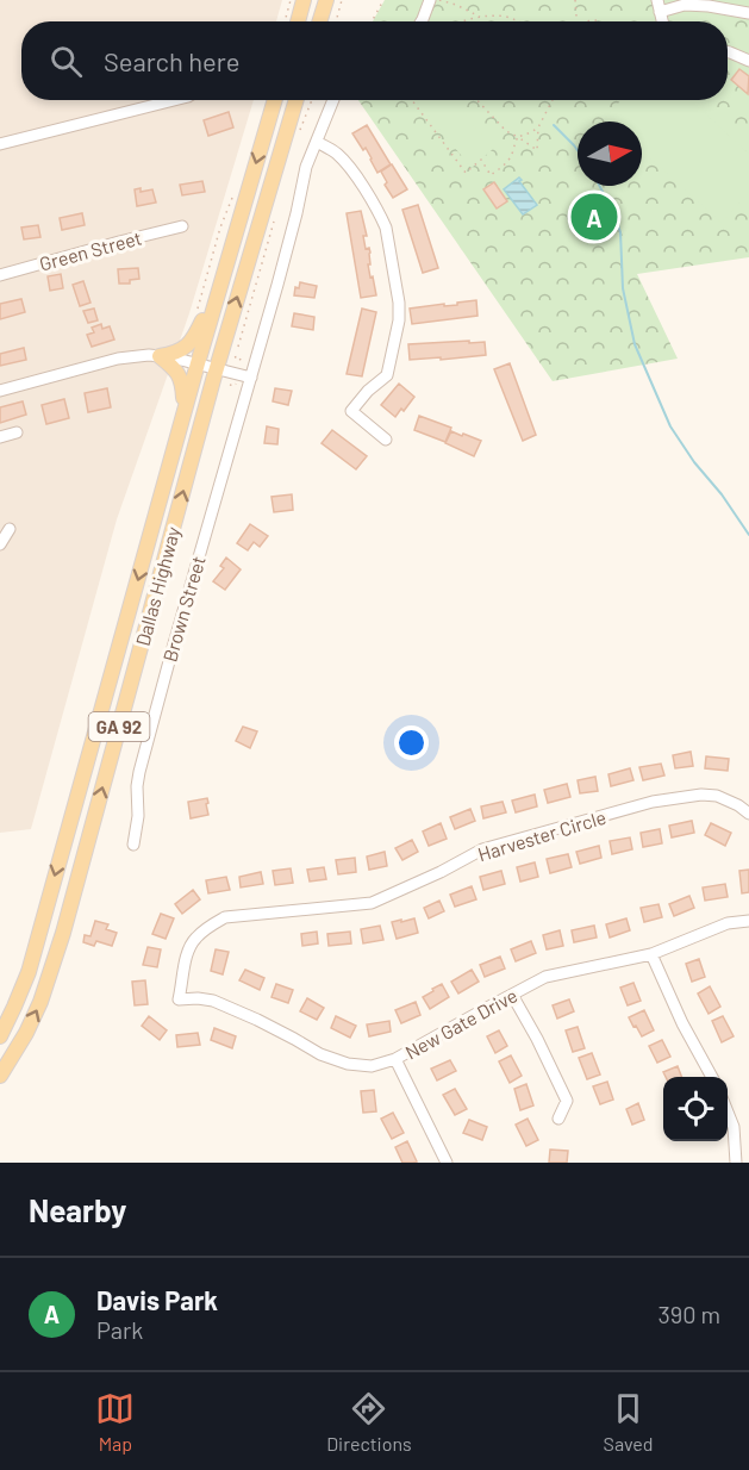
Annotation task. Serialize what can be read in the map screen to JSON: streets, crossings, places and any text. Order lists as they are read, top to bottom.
{
  "streets": {
    "main road": ["Dallas Highway", "GA 92"],
    "street": [
      "Green Street",
      "Brown Street",
      "Harvester Circle",
      "New Gate Drive"
    ]
  },
  "crossings": [
    ["Harvester Circle", "New Gate Drive"]
  ],
  "north": "right",
  "page": {
    "search": "Search here",
    "pins": "A",
    "heading": "Nearby",
    "list": [
      {
        "mark": "A",
        "name": "Davis Park",
        "note": "Park",
        "value": "390 m"
      }
    ],
    "nav": ["Map", "Directions", "Saved"]
  }
}
